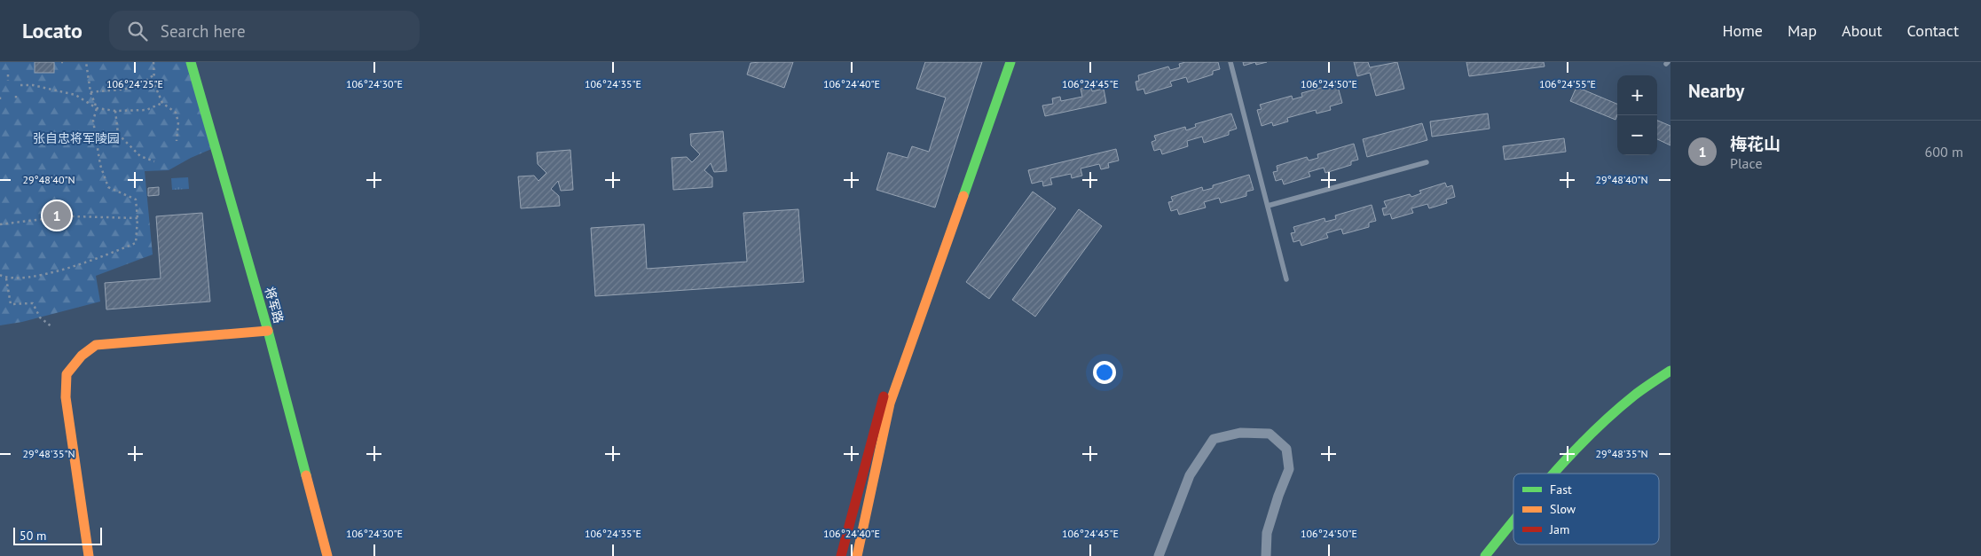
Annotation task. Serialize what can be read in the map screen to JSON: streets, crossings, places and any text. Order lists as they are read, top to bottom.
{
  "streets": {
    "street": ["将军路"]
  },
  "parks": ["张自忠将军陵园"],
  "legend": ["Fast", "Slow", "Jam"],
  "scale_bar": "50 m",
  "page": {
    "header": "Locato",
    "search": "Search here",
    "nav": [
      "Home",
      "Map",
      "About",
      "Contact"
    ],
    "heading": "Nearby",
    "map_buttons": ["+", "−"],
    "list": [
      {
        "mark": "1",
        "name": "梅花山",
        "note": "Place",
        "value": "600 m"
      }
    ],
    "pins": "1",
    "scale": "50 m"
  },
  "coordinates": [
    "106°24'25\"E",
    "106°24'30\"E",
    "106°24'35\"E",
    "106°24'40\"E",
    "106°24'45\"E",
    "106°24'50\"E",
    "106°24'55\"E",
    "29°48'40\"N",
    "29°48'35\"N"
  ]
}
